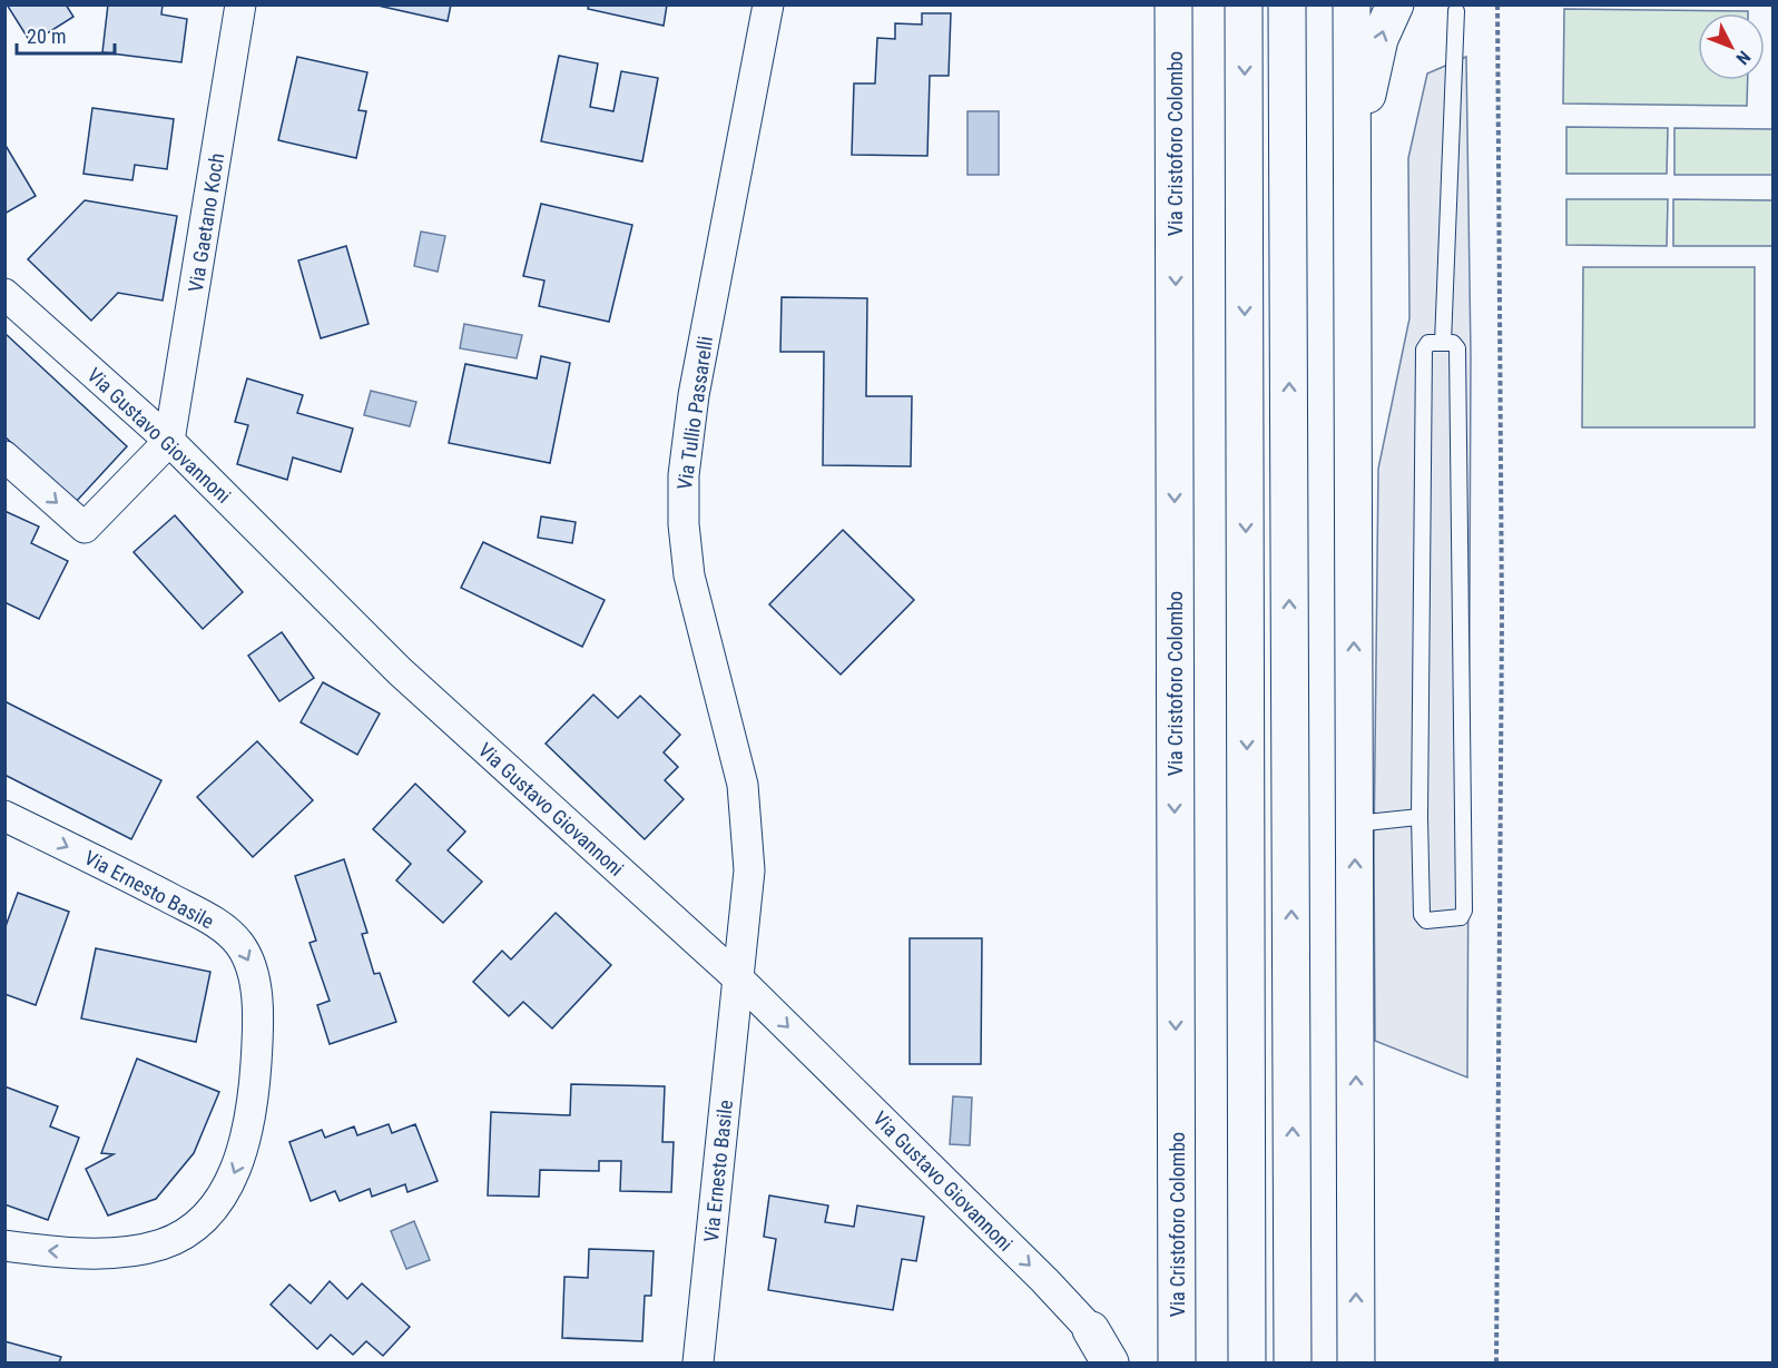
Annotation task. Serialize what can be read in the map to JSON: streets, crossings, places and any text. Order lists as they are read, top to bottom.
{
  "streets": {
    "main road": ["Via Cristoforo Colombo"],
    "street": [
      "Via Gaetano Koch",
      "Via Tullio Passarelli",
      "Via Gustavo Giovannoni",
      "Via Ernesto Basile"
    ]
  },
  "crossings": [
    ["Via Gaetano Koch", "Via Gustavo Giovannoni"],
    ["Via Tullio Passarelli", "Via Gustavo Giovannoni"],
    ["Via Tullio Passarelli", "Via Ernesto Basile"],
    ["Via Gustavo Giovannoni", "Via Ernesto Basile"]
  ],
  "scale_bar": "20 m",
  "north": "bottom right"
}
